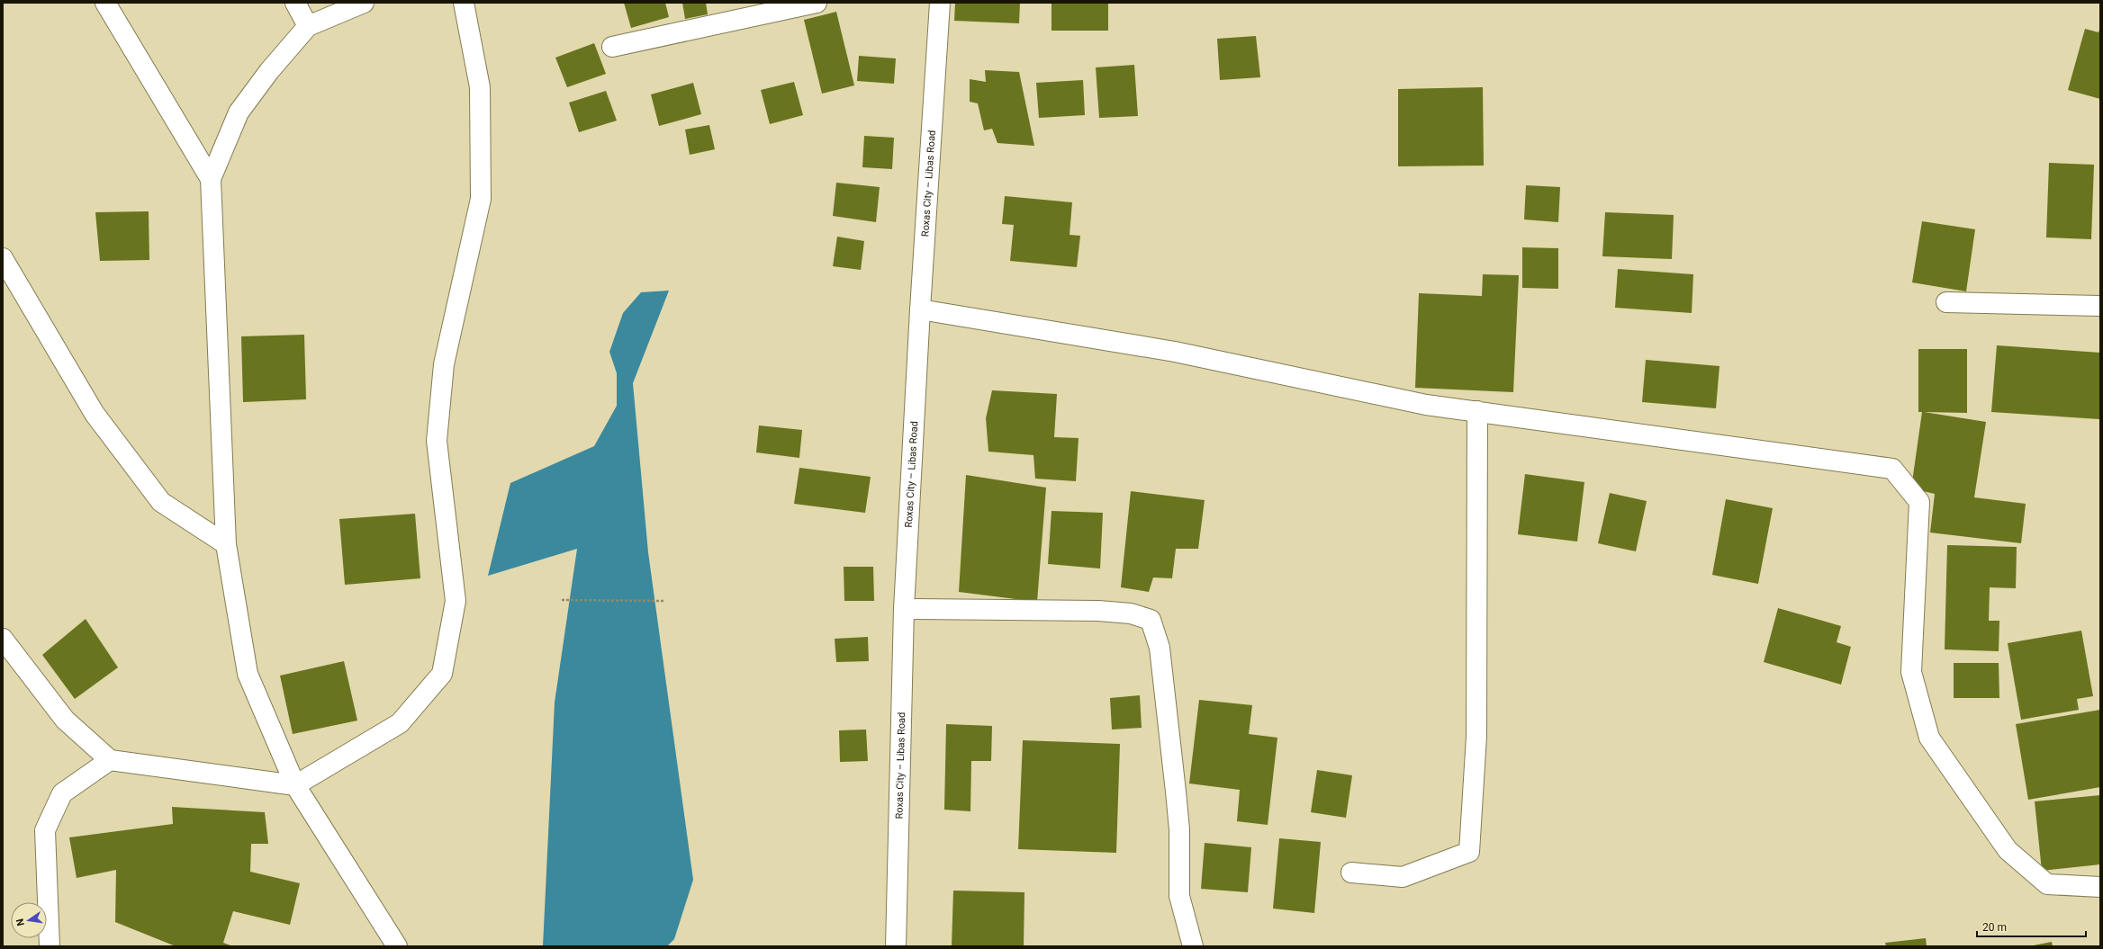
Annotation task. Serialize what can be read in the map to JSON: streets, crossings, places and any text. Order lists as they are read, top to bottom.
{
  "streets": {
    "street": ["Roxas City – Libas Road"]
  },
  "scale_bar": "20 m",
  "north": "left"
}
